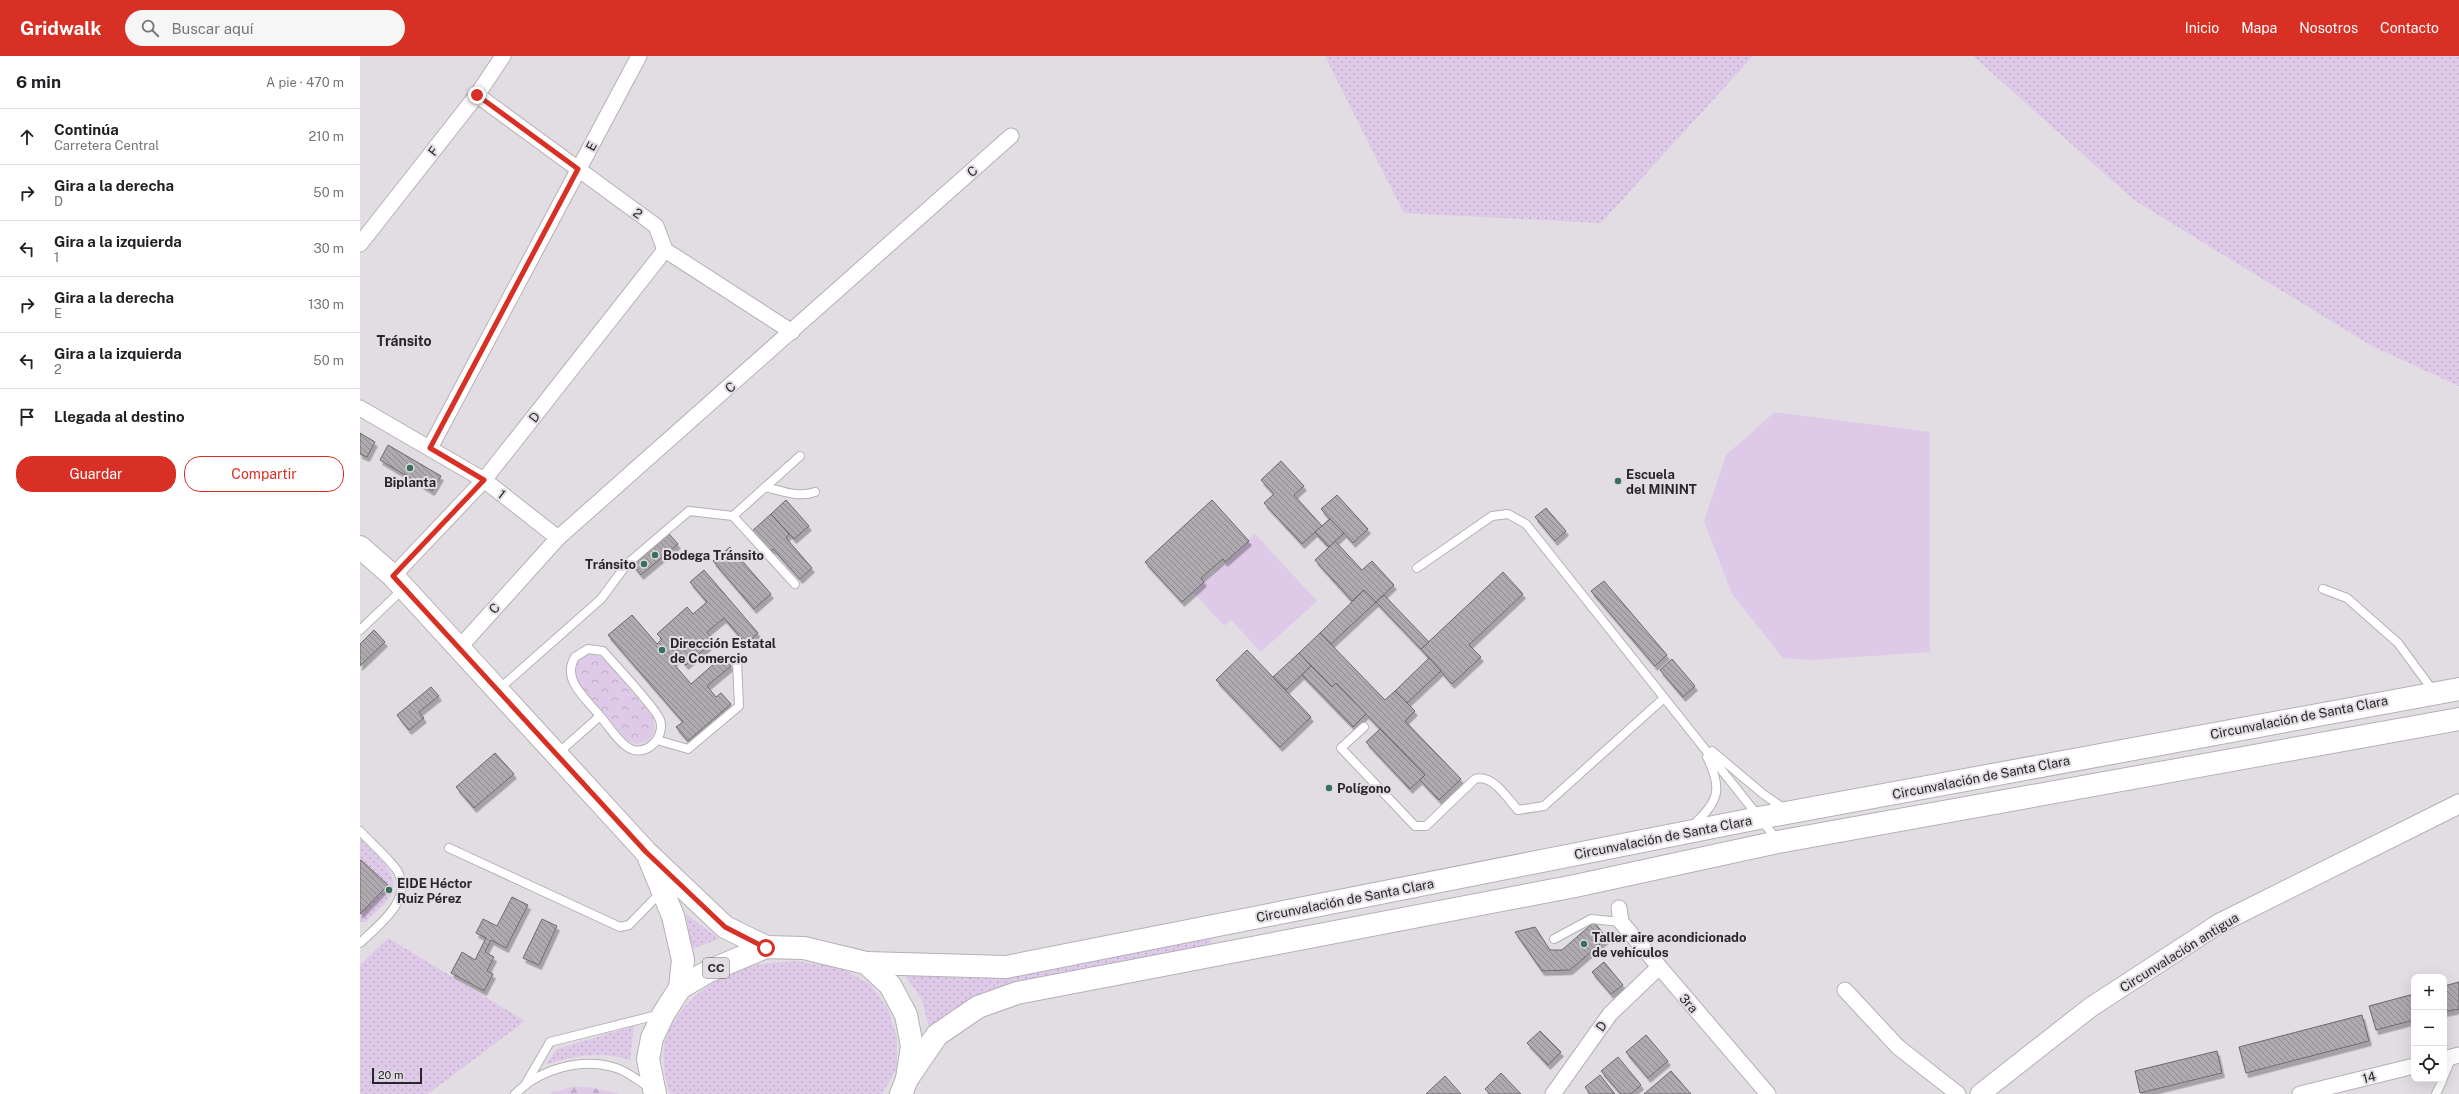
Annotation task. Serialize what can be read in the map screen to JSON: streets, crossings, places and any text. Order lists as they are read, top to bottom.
{
  "streets": {
    "main road": ["Circunvalación de Santa Clara", "CC"],
    "street": [
      "E",
      "F",
      "C",
      "2",
      "D",
      "1",
      "Circunvalación antigua",
      "3ra",
      "14"
    ]
  },
  "crossings": [
    ["E", "2"],
    ["E", "1"],
    ["F", "2"],
    ["C", "1"],
    ["C", "CC"],
    ["2", "D"],
    ["D", "1"],
    ["D", "CC"],
    ["D", "3ra"],
    ["Circunvalación de Santa Clara", "CC"]
  ],
  "districts": ["Tránsito"],
  "places": [
    "Biplanta",
    "Escuela del MININT",
    "Bodega Tránsito",
    "Tránsito",
    "Dirección Estatal de Comercio",
    "Polígono",
    "EIDE Héctor Ruiz Pérez",
    "Taller aire acondicionado de vehículos"
  ],
  "scale_bar": "20 m",
  "page": {
    "header": "Gridwalk",
    "search": "Buscar aquí",
    "nav": [
      "Inicio",
      "Mapa",
      "Nosotros",
      "Contacto"
    ],
    "heading": ["6 min", "A pie · 470 m"],
    "list": [
      ["Continúa", "Carretera Central", "210 m"],
      ["Gira a la derecha", "D", "50 m"],
      ["Gira a la izquierda", "1", "30 m"],
      ["Gira a la derecha", "E", "130 m"],
      ["Gira a la izquierda", "2", "50 m"],
      "Llegada al destino"
    ],
    "buttons": ["Guardar", "Compartir"],
    "map_buttons": ["+", "−"],
    "scale": "20 m"
  }
}
